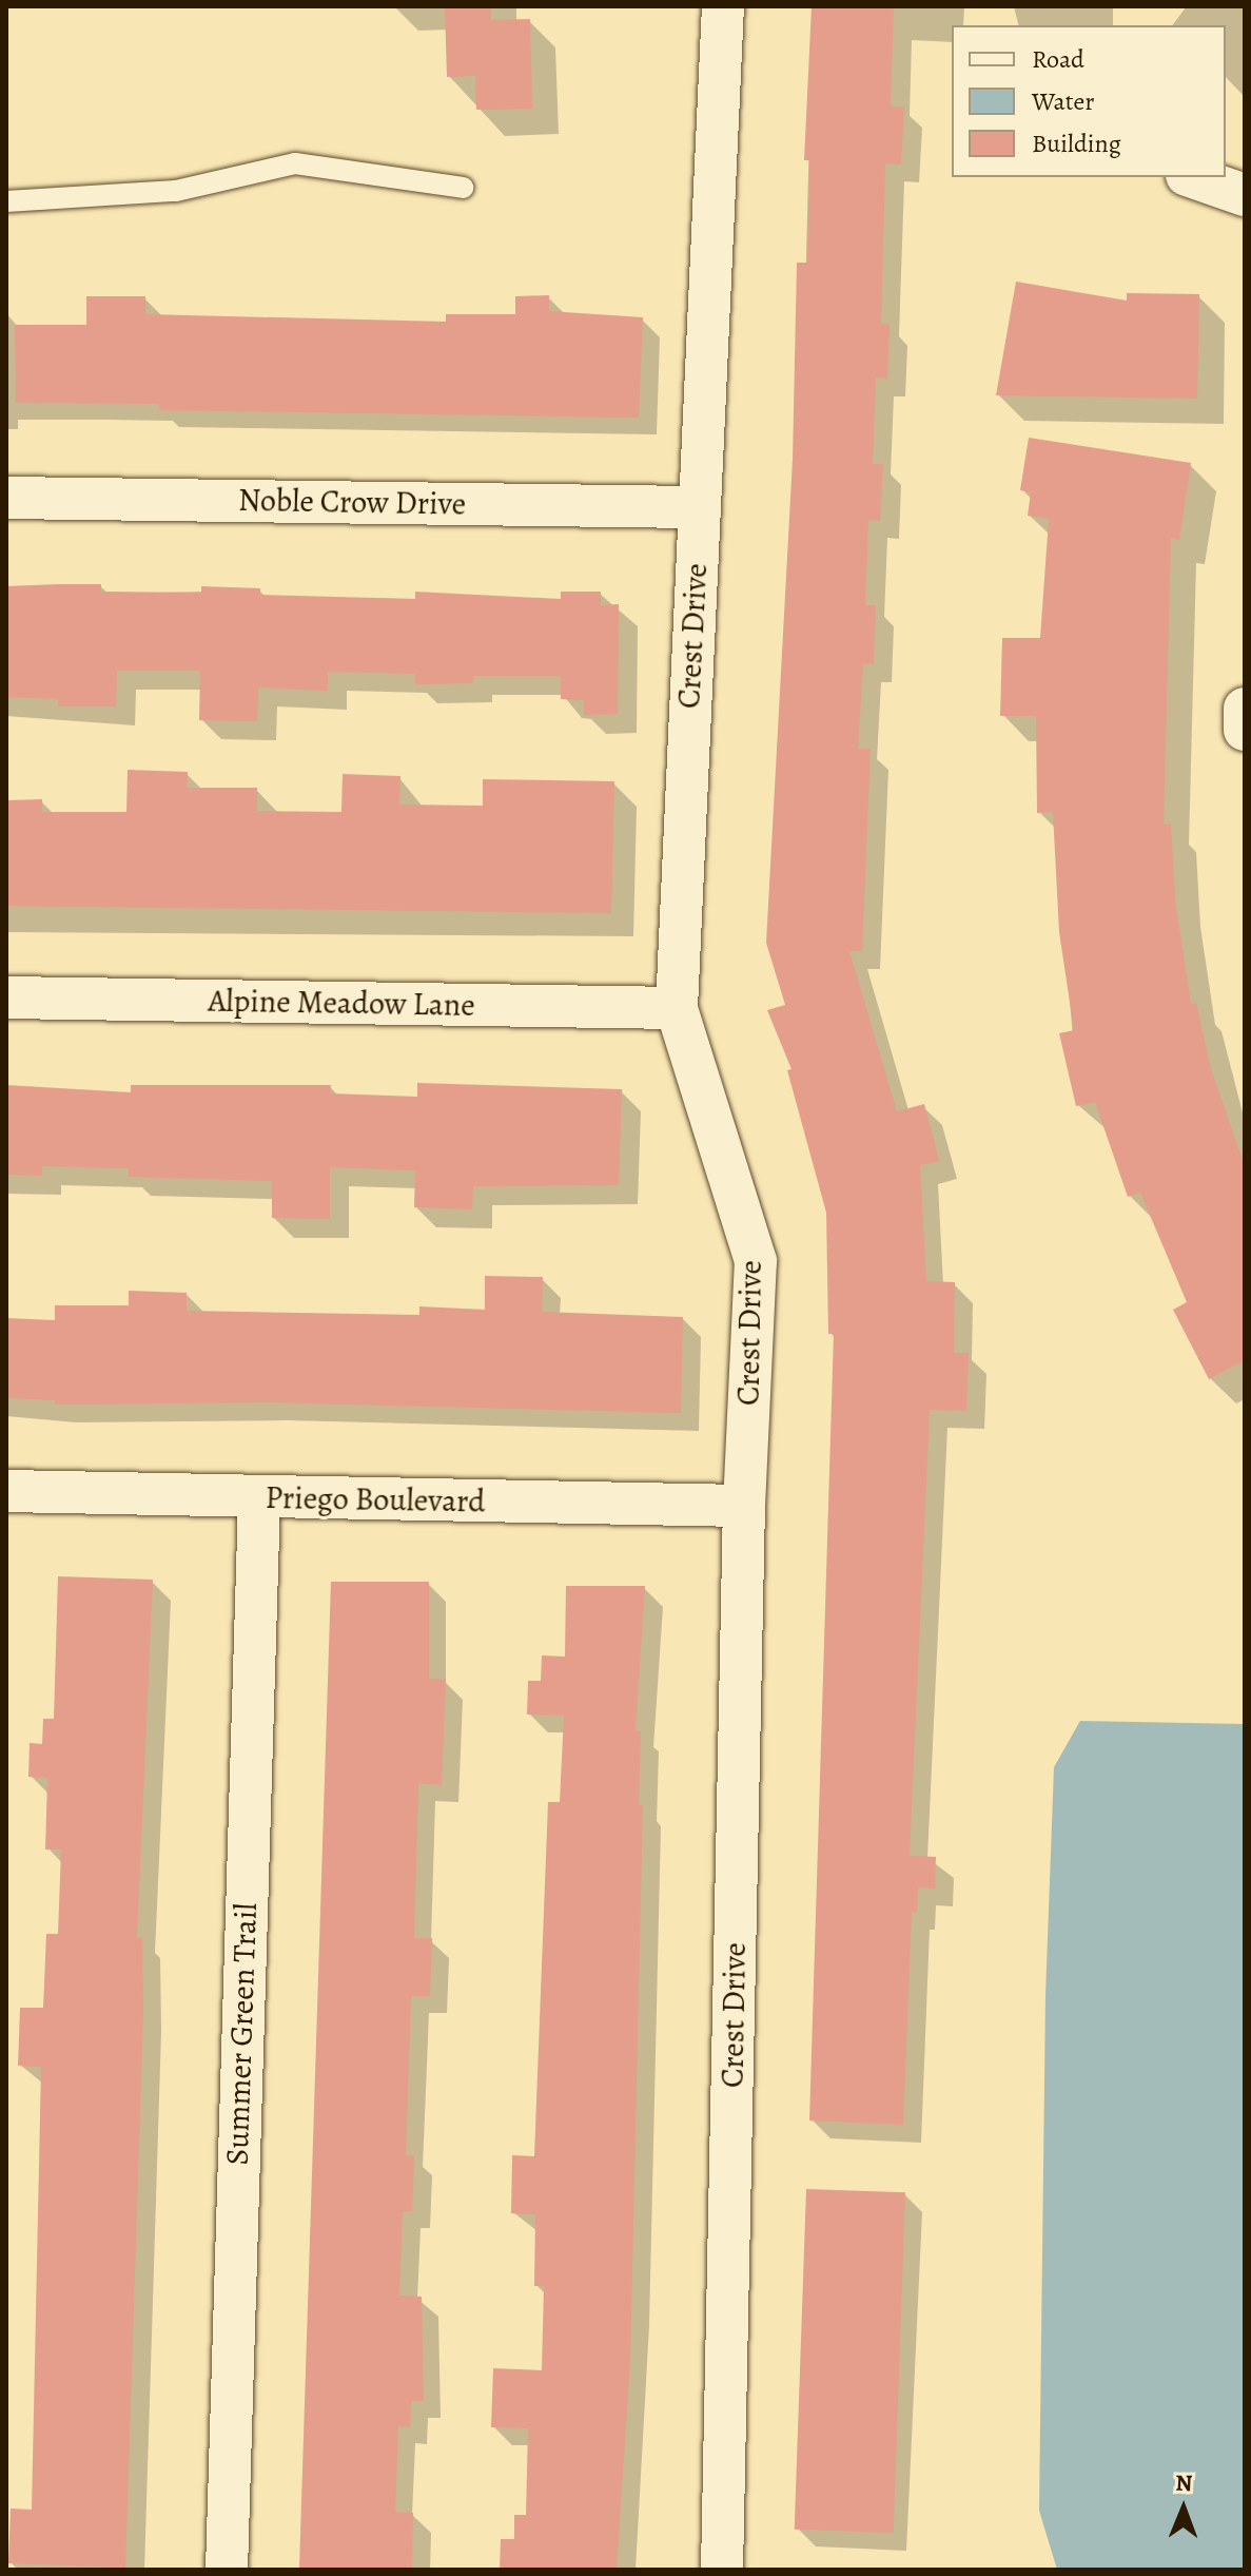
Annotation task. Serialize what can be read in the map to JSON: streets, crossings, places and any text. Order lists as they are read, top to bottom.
{
  "streets": {
    "street": [
      "Noble Crow Drive",
      "Crest Drive",
      "Alpine Meadow Lane",
      "Priego Boulevard",
      "Summer Green Trail"
    ]
  },
  "crossings": [
    ["Noble Crow Drive", "Crest Drive"],
    ["Crest Drive", "Alpine Meadow Lane"],
    ["Crest Drive", "Priego Boulevard"],
    ["Priego Boulevard", "Summer Green Trail"]
  ],
  "legend": ["Road", "Water", "Building"],
  "north": "top"
}
